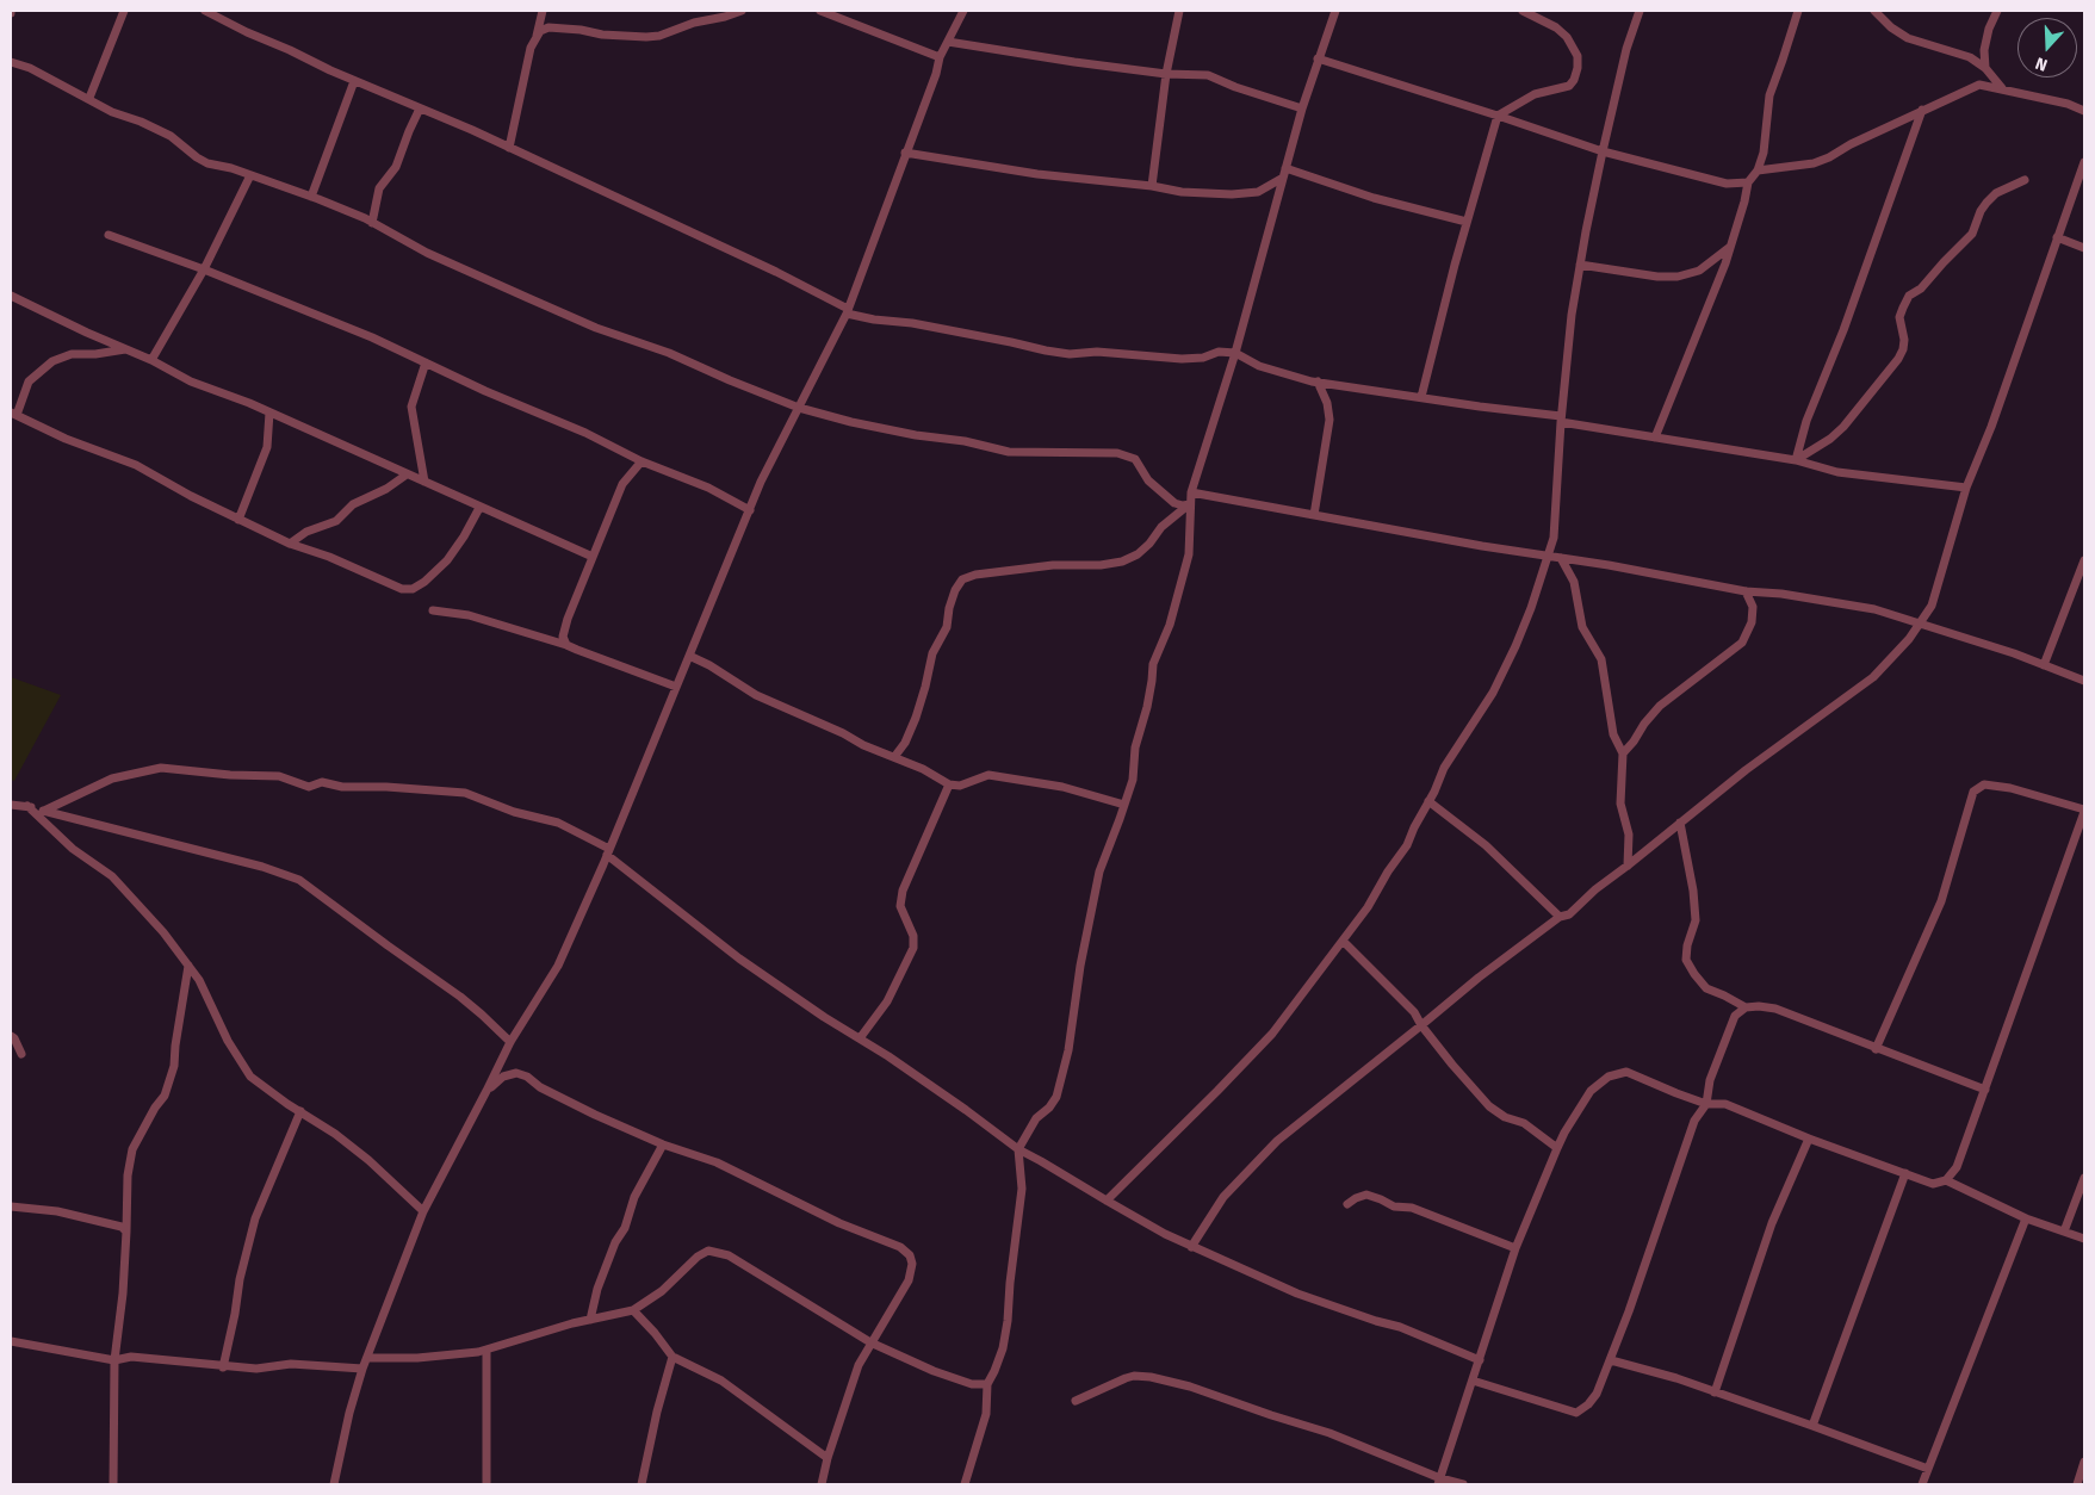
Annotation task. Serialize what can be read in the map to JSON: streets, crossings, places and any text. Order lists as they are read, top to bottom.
{
  "north": "bottom"
}
